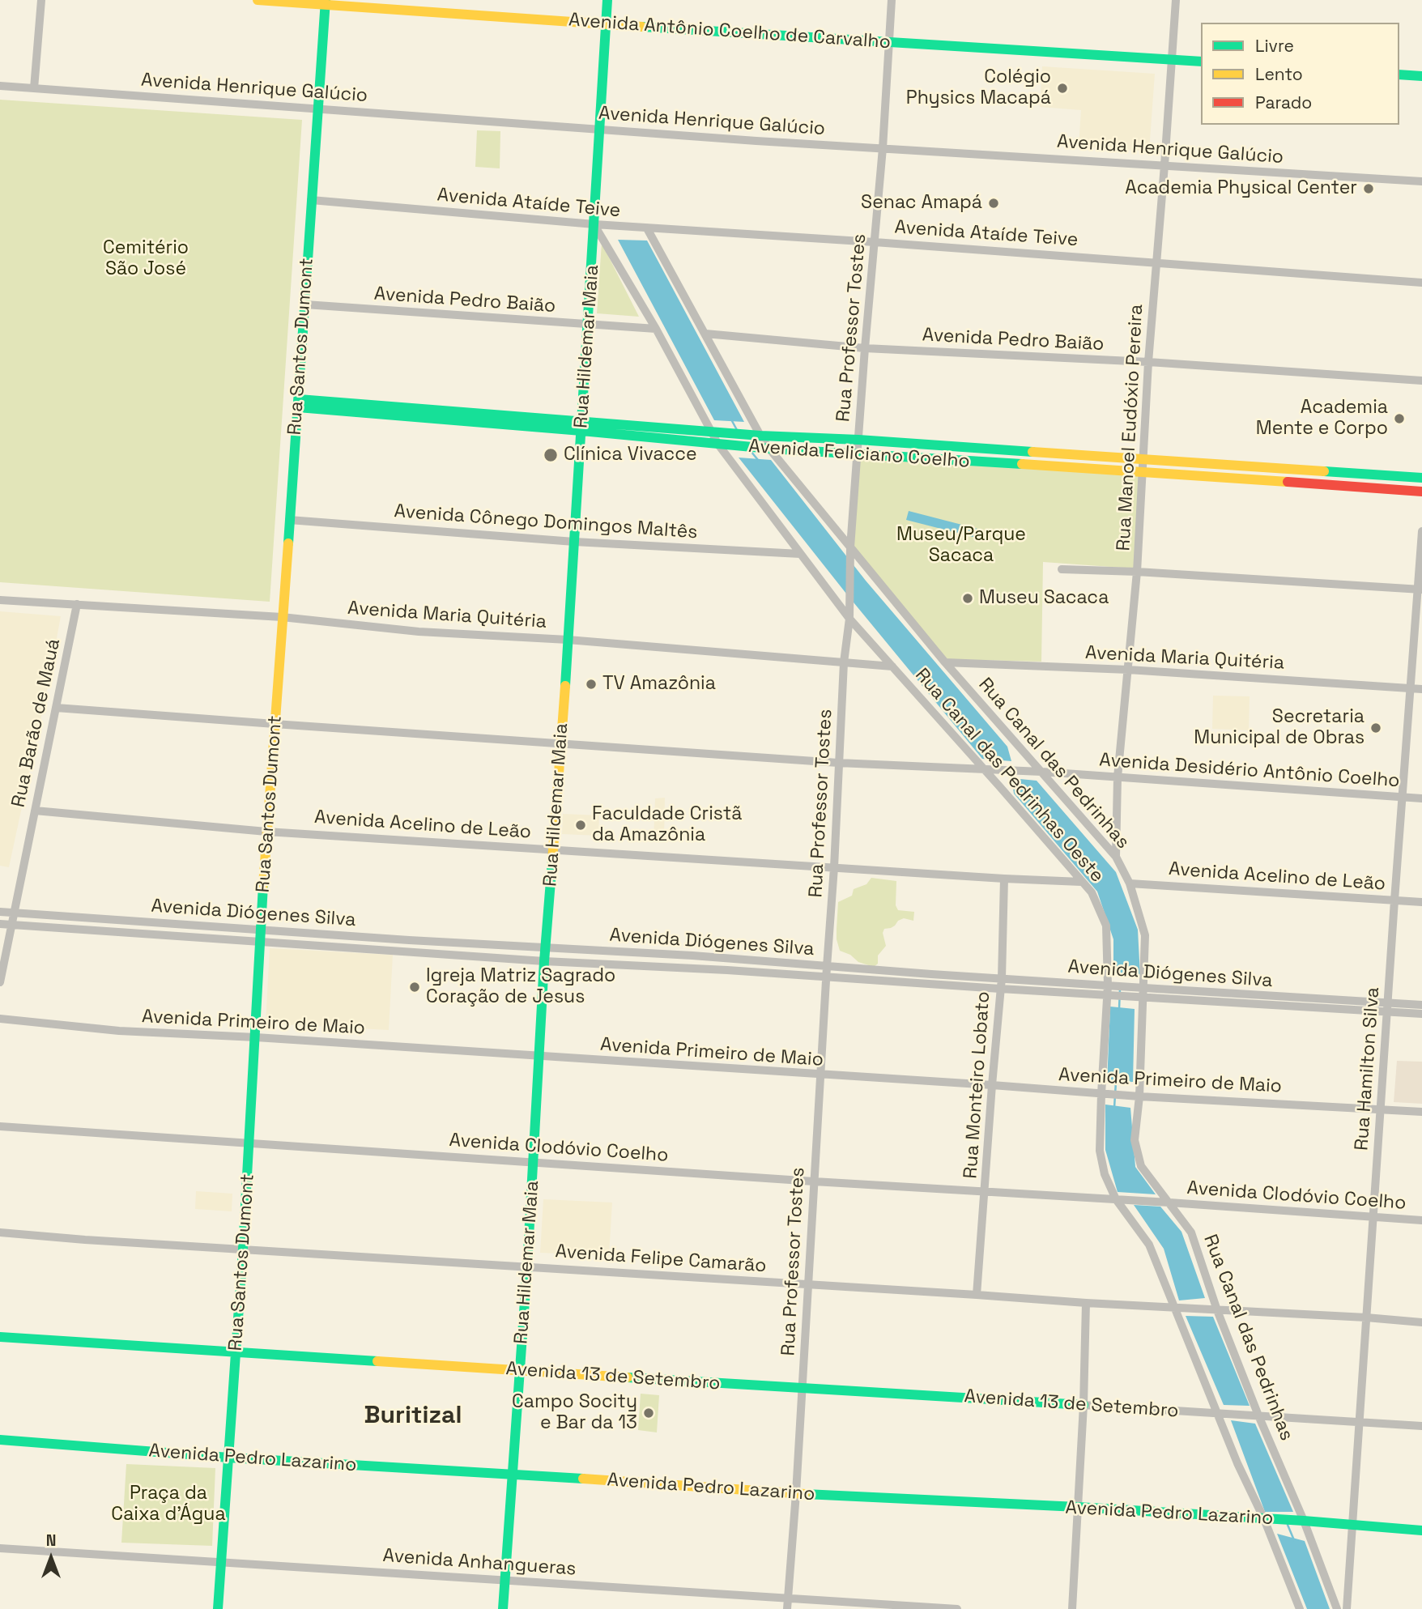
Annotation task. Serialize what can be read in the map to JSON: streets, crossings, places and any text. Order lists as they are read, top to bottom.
{
  "streets": {
    "main road": [
      "Avenida Antônio Coelho de Carvalho",
      "Rua Santos Dumont",
      "Rua Hildemar Maia",
      "Avenida Feliciano Coelho",
      "Avenida 13 de Setembro",
      "Avenida Pedro Lazarino"
    ],
    "street": [
      "Avenida Henrique Galúcio",
      "Avenida Ataíde Teive",
      "Avenida Pedro Baião",
      "Rua Professor Tostes",
      "Rua Manoel Eudóxio Pereira",
      "Avenida Cônego Domingos Maltês",
      "Avenida Maria Quitéria",
      "Rua Barão de Mauá",
      "Rua Canal das Pedrinhas",
      "Avenida Desidério Antônio Coelho",
      "Rua Canal das Pedrinhas Oeste",
      "Avenida Acelino de Leão",
      "Avenida Diógenes Silva",
      "Avenida Primeiro de Maio",
      "Rua Hamilton Silva",
      "Rua Monteiro Lobato",
      "Avenida Clodóvio Coelho",
      "Avenida Felipe Camarão",
      "Avenida Anhangueras"
    ]
  },
  "crossings": [
    ["Avenida Antônio Coelho de Carvalho", "Rua Professor Tostes"],
    ["Avenida Antônio Coelho de Carvalho", "Rua Santos Dumont"],
    ["Avenida Antônio Coelho de Carvalho", "Rua Hildemar Maia"],
    ["Avenida Antônio Coelho de Carvalho", "Rua Manoel Eudóxio Pereira"],
    ["Avenida Henrique Galúcio", "Rua Professor Tostes"],
    ["Avenida Henrique Galúcio", "Rua Santos Dumont"],
    ["Avenida Henrique Galúcio", "Rua Hildemar Maia"],
    ["Avenida Henrique Galúcio", "Rua Manoel Eudóxio Pereira"],
    ["Avenida Ataíde Teive", "Rua Professor Tostes"],
    ["Avenida Ataíde Teive", "Rua Santos Dumont"],
    ["Avenida Ataíde Teive", "Rua Hildemar Maia"],
    ["Avenida Ataíde Teive", "Rua Manoel Eudóxio Pereira"],
    ["Avenida Ataíde Teive", "Rua Canal das Pedrinhas"],
    ["Avenida Ataíde Teive", "Rua Canal das Pedrinhas Oeste"],
    ["Avenida Pedro Baião", "Rua Professor Tostes"],
    ["Avenida Pedro Baião", "Rua Santos Dumont"],
    ["Avenida Pedro Baião", "Rua Hildemar Maia"],
    ["Avenida Pedro Baião", "Rua Manoel Eudóxio Pereira"],
    ["Avenida Pedro Baião", "Rua Canal das Pedrinhas"],
    ["Avenida Pedro Baião", "Rua Canal das Pedrinhas Oeste"],
    ["Rua Professor Tostes", "Avenida Feliciano Coelho"],
    ["Rua Professor Tostes", "Avenida Maria Quitéria"],
    ["Rua Professor Tostes", "Rua Canal das Pedrinhas"],
    ["Rua Professor Tostes", "Avenida Desidério Antônio Coelho"],
    ["Rua Professor Tostes", "Rua Canal das Pedrinhas Oeste"],
    ["Rua Professor Tostes", "Avenida Acelino de Leão"],
    ["Rua Professor Tostes", "Avenida Diógenes Silva"],
    ["Rua Professor Tostes", "Avenida Primeiro de Maio"],
    ["Rua Professor Tostes", "Avenida Clodóvio Coelho"],
    ["Rua Professor Tostes", "Avenida Felipe Camarão"],
    ["Rua Professor Tostes", "Avenida 13 de Setembro"],
    ["Rua Professor Tostes", "Avenida Pedro Lazarino"],
    ["Rua Professor Tostes", "Avenida Anhangueras"],
    ["Rua Santos Dumont", "Avenida Feliciano Coelho"],
    ["Rua Santos Dumont", "Avenida Cônego Domingos Maltês"],
    ["Rua Santos Dumont", "Avenida Maria Quitéria"],
    ["Rua Santos Dumont", "Avenida Desidério Antônio Coelho"],
    ["Rua Santos Dumont", "Avenida Acelino de Leão"],
    ["Rua Santos Dumont", "Avenida Diógenes Silva"],
    ["Rua Santos Dumont", "Avenida Primeiro de Maio"],
    ["Rua Santos Dumont", "Avenida Clodóvio Coelho"],
    ["Rua Santos Dumont", "Avenida Felipe Camarão"],
    ["Rua Santos Dumont", "Avenida 13 de Setembro"],
    ["Rua Santos Dumont", "Avenida Pedro Lazarino"],
    ["Rua Santos Dumont", "Avenida Anhangueras"],
    ["Rua Hildemar Maia", "Avenida Feliciano Coelho"],
    ["Rua Hildemar Maia", "Avenida Cônego Domingos Maltês"],
    ["Rua Hildemar Maia", "Avenida Maria Quitéria"],
    ["Rua Hildemar Maia", "Avenida Desidério Antônio Coelho"],
    ["Rua Hildemar Maia", "Rua Canal das Pedrinhas Oeste"],
    ["Rua Hildemar Maia", "Avenida Acelino de Leão"],
    ["Rua Hildemar Maia", "Avenida Diógenes Silva"],
    ["Rua Hildemar Maia", "Avenida Primeiro de Maio"],
    ["Rua Hildemar Maia", "Avenida Clodóvio Coelho"],
    ["Rua Hildemar Maia", "Avenida Felipe Camarão"],
    ["Rua Hildemar Maia", "Avenida 13 de Setembro"],
    ["Rua Hildemar Maia", "Avenida Pedro Lazarino"],
    ["Rua Hildemar Maia", "Avenida Anhangueras"],
    ["Rua Manoel Eudóxio Pereira", "Avenida Feliciano Coelho"],
    ["Rua Manoel Eudóxio Pereira", "Avenida Maria Quitéria"],
    ["Rua Manoel Eudóxio Pereira", "Rua Canal das Pedrinhas"],
    ["Rua Manoel Eudóxio Pereira", "Avenida Desidério Antônio Coelho"],
    ["Avenida Feliciano Coelho", "Rua Canal das Pedrinhas"],
    ["Avenida Feliciano Coelho", "Rua Canal das Pedrinhas Oeste"],
    ["Avenida Cônego Domingos Maltês", "Rua Canal das Pedrinhas Oeste"],
    ["Avenida Maria Quitéria", "Rua Barão de Mauá"],
    ["Avenida Maria Quitéria", "Rua Canal das Pedrinhas"],
    ["Avenida Maria Quitéria", "Rua Canal das Pedrinhas Oeste"],
    ["Avenida Maria Quitéria", "Rua Hamilton Silva"],
    ["Rua Barão de Mauá", "Avenida Desidério Antônio Coelho"],
    ["Rua Barão de Mauá", "Avenida Acelino de Leão"],
    ["Rua Barão de Mauá", "Avenida Diógenes Silva"],
    ["Rua Canal das Pedrinhas", "Avenida Desidério Antônio Coelho"],
    ["Rua Canal das Pedrinhas", "Avenida Acelino de Leão"],
    ["Rua Canal das Pedrinhas", "Avenida Diógenes Silva"],
    ["Rua Canal das Pedrinhas", "Avenida Primeiro de Maio"],
    ["Rua Canal das Pedrinhas", "Avenida Clodóvio Coelho"],
    ["Rua Canal das Pedrinhas", "Avenida Felipe Camarão"],
    ["Rua Canal das Pedrinhas", "Avenida 13 de Setembro"],
    ["Rua Canal das Pedrinhas", "Avenida Pedro Lazarino"],
    ["Avenida Desidério Antônio Coelho", "Rua Canal das Pedrinhas Oeste"],
    ["Avenida Desidério Antônio Coelho", "Rua Hamilton Silva"],
    ["Rua Canal das Pedrinhas Oeste", "Avenida Acelino de Leão"],
    ["Rua Canal das Pedrinhas Oeste", "Avenida Diógenes Silva"],
    ["Rua Canal das Pedrinhas Oeste", "Avenida Primeiro de Maio"],
    ["Rua Canal das Pedrinhas Oeste", "Avenida Clodóvio Coelho"],
    ["Rua Canal das Pedrinhas Oeste", "Avenida Felipe Camarão"],
    ["Rua Canal das Pedrinhas Oeste", "Avenida 13 de Setembro"],
    ["Avenida Acelino de Leão", "Rua Hamilton Silva"],
    ["Avenida Acelino de Leão", "Rua Monteiro Lobato"],
    ["Avenida Diógenes Silva", "Rua Hamilton Silva"],
    ["Avenida Diógenes Silva", "Rua Monteiro Lobato"],
    ["Avenida Primeiro de Maio", "Rua Hamilton Silva"],
    ["Avenida Primeiro de Maio", "Rua Monteiro Lobato"],
    ["Rua Hamilton Silva", "Avenida Clodóvio Coelho"],
    ["Rua Hamilton Silva", "Avenida Felipe Camarão"],
    ["Rua Hamilton Silva", "Avenida Pedro Lazarino"],
    ["Rua Monteiro Lobato", "Avenida Clodóvio Coelho"],
    ["Rua Monteiro Lobato", "Avenida Felipe Camarão"]
  ],
  "districts": ["Buritizal"],
  "parks": ["Cemitério São José", "Museu/Parque Sacaca", "Praça da Caixa d'Água"],
  "places": [
    "Colégio Physics Macapá",
    "Academia Physical Center",
    "Senac Amapá",
    "Academia Mente e Corpo",
    "Clínica Vivacce",
    "Museu Sacaca",
    "TV Amazônia",
    "Secretaria Municipal de Obras",
    "Faculdade Cristã da Amazônia",
    "Igreja Matriz Sagrado Coração de Jesus",
    "Campo Socity e Bar da 13"
  ],
  "legend": ["Livre", "Lento", "Parado"],
  "north": "top"
}
